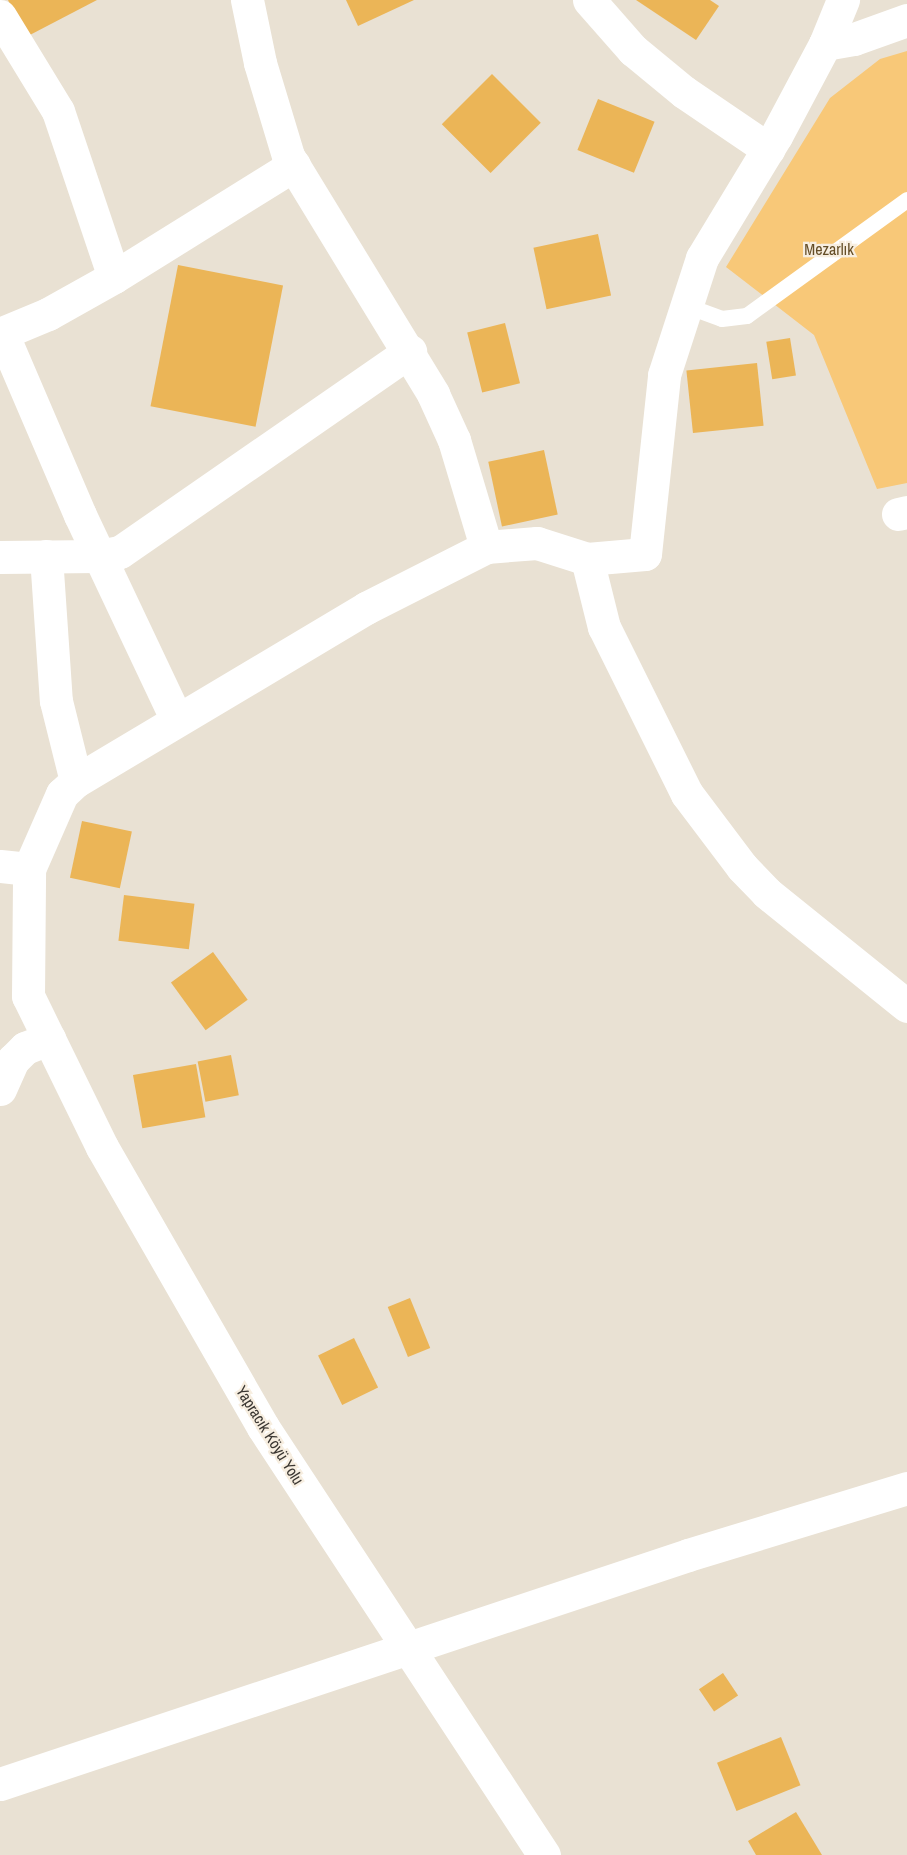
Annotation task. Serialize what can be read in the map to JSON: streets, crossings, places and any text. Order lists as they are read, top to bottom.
{
  "streets": {
    "street": ["Yapracık Köyü Yolu"]
  },
  "parks": ["Mezarlık"]
}
